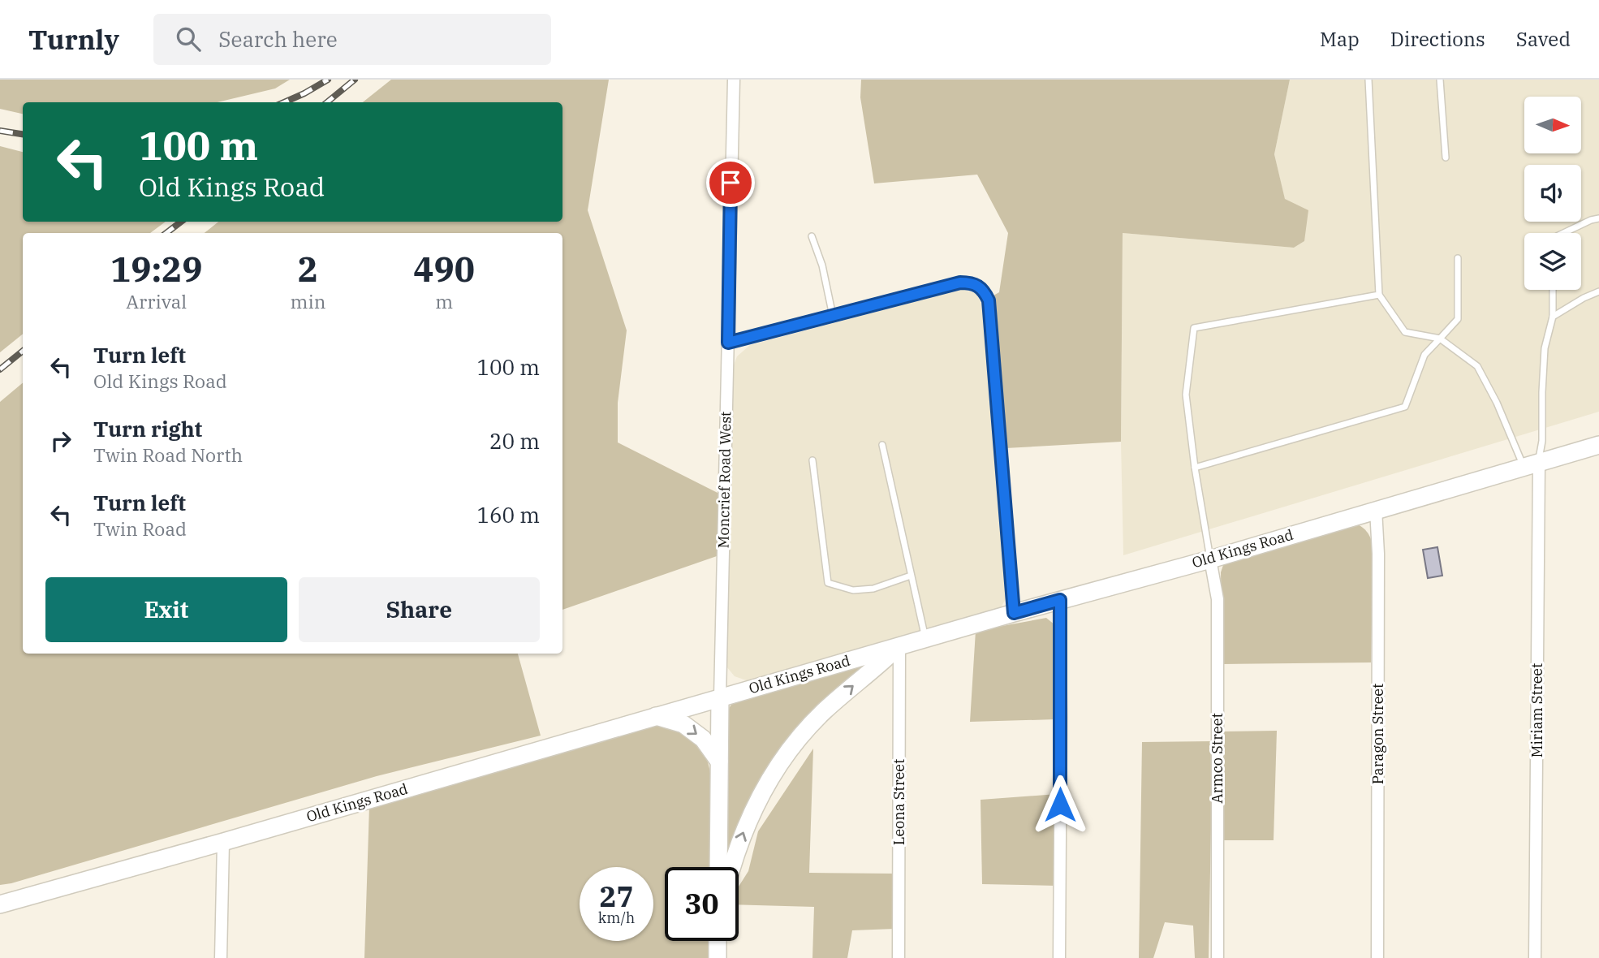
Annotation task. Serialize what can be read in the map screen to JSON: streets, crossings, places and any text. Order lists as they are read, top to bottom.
{
  "streets": {
    "street": [
      "Moncrief Road West",
      "Old Kings Road",
      "Miriam Street",
      "Paragon Street",
      "Armco Street",
      "Leona Street"
    ]
  },
  "crossings": [
    ["Moncrief Road West", "Old Kings Road"],
    ["Old Kings Road", "Miriam Street"],
    ["Old Kings Road", "Paragon Street"],
    ["Old Kings Road", "Armco Street"],
    ["Old Kings Road", "Leona Street"]
  ],
  "north": "right",
  "page": {
    "header": "Turnly",
    "search": "Search here",
    "nav": ["Map", "Directions", "Saved"],
    "turn": ["100 m", "Old Kings Road"],
    "eta": [
      "19:29",
      "Arrival",
      "2",
      "min",
      "490",
      "m"
    ],
    "list": [
      {
        "name": "Turn left",
        "note": "Old Kings Road",
        "value": "100 m"
      },
      {
        "name": "Turn right",
        "note": "Twin Road North",
        "value": "20 m"
      },
      {
        "name": "Turn left",
        "note": "Twin Road",
        "value": "160 m"
      }
    ],
    "buttons": ["Exit", "Share"],
    "speed": "27 km/h",
    "limit": "30"
  }
}
